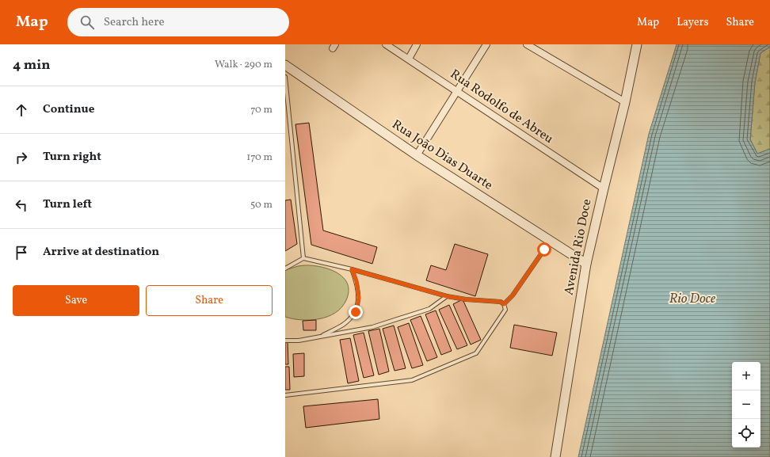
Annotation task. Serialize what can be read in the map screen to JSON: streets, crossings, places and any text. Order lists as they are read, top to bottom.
{
  "streets": {
    "street": ["Rua Rodolfo de Abreu", "Rua João Dias Duarte", "Avenida Rio Doce"]
  },
  "crossings": [
    ["Rua Rodolfo de Abreu", "Avenida Rio Doce"],
    ["Rua João Dias Duarte", "Avenida Rio Doce"]
  ],
  "water": ["Rio Doce"],
  "page": {
    "header": "Map",
    "search": "Search here",
    "nav": ["Map", "Layers", "Share"],
    "heading": ["4 min", "Walk · 290 m"],
    "list": [
      ["Continue", "70 m"],
      ["Turn right", "170 m"],
      ["Turn left", "50 m"],
      "Arrive at destination"
    ],
    "buttons": ["Save", "Share"],
    "map_buttons": ["+", "−"]
  }
}
